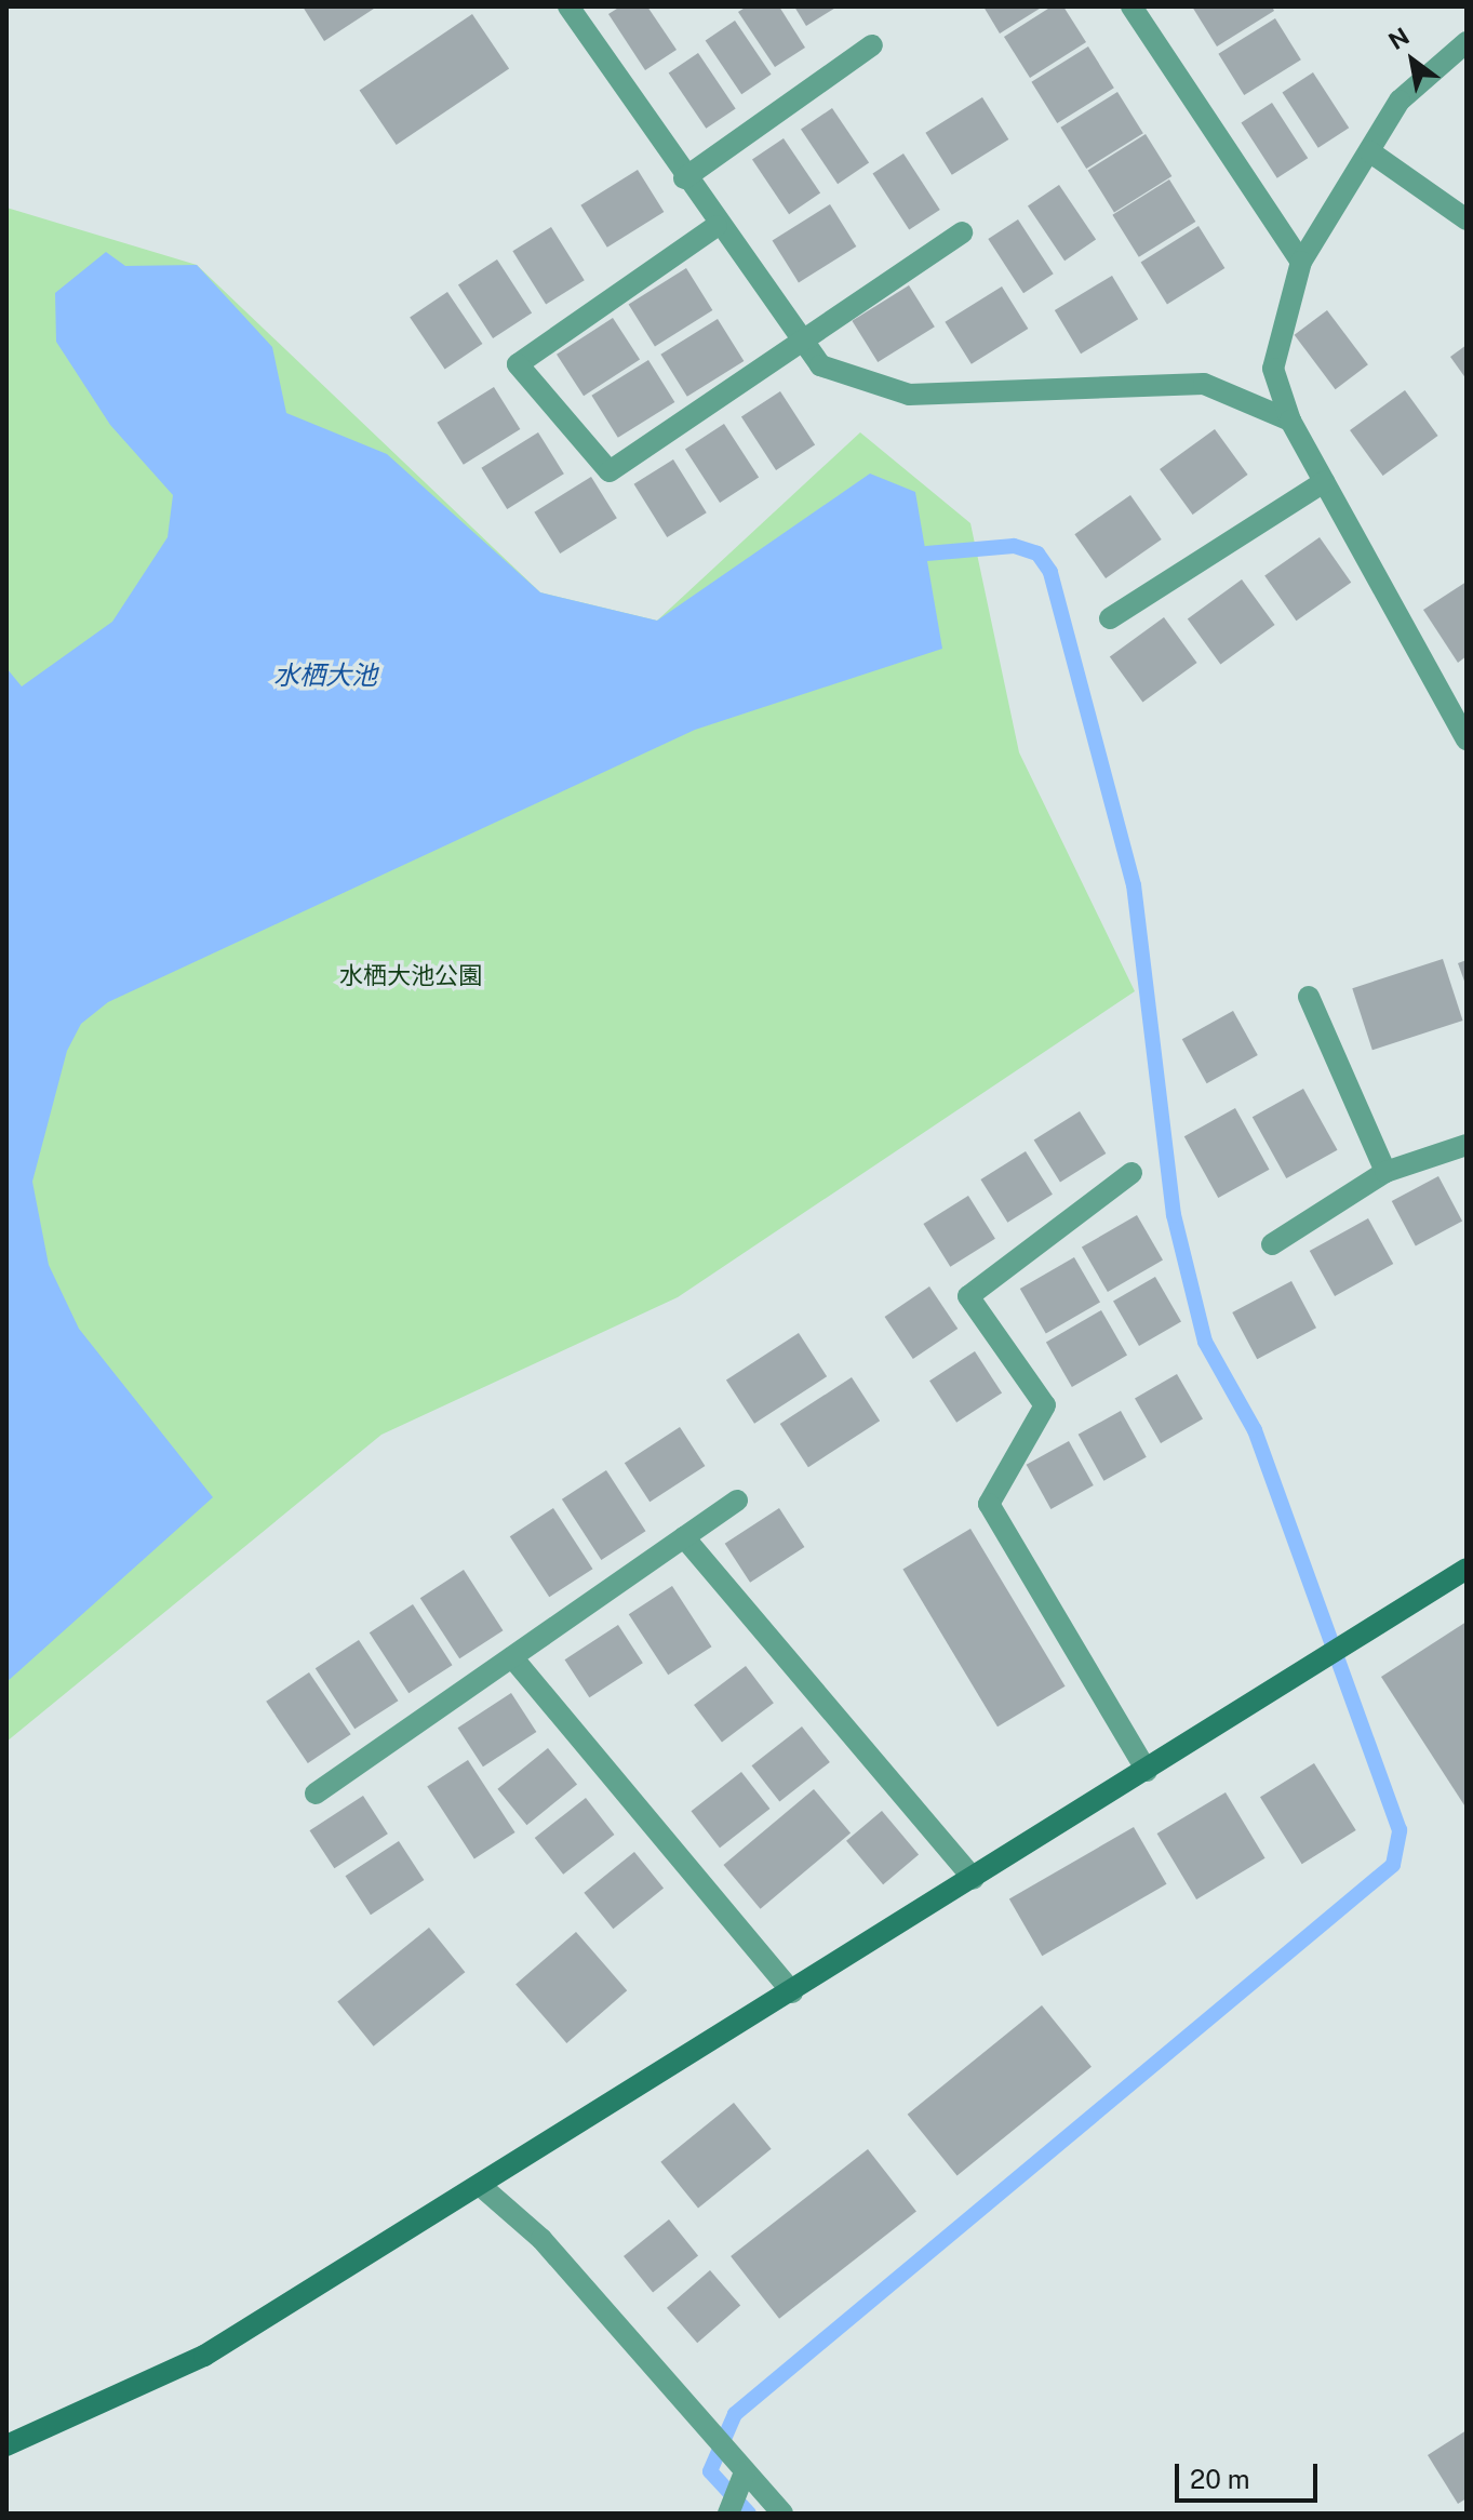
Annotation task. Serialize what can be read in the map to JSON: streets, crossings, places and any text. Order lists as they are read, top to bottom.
{
  "water": ["水栖大池"],
  "parks": ["水栖大池公園"],
  "scale_bar": "20 m",
  "north": "top left"
}
